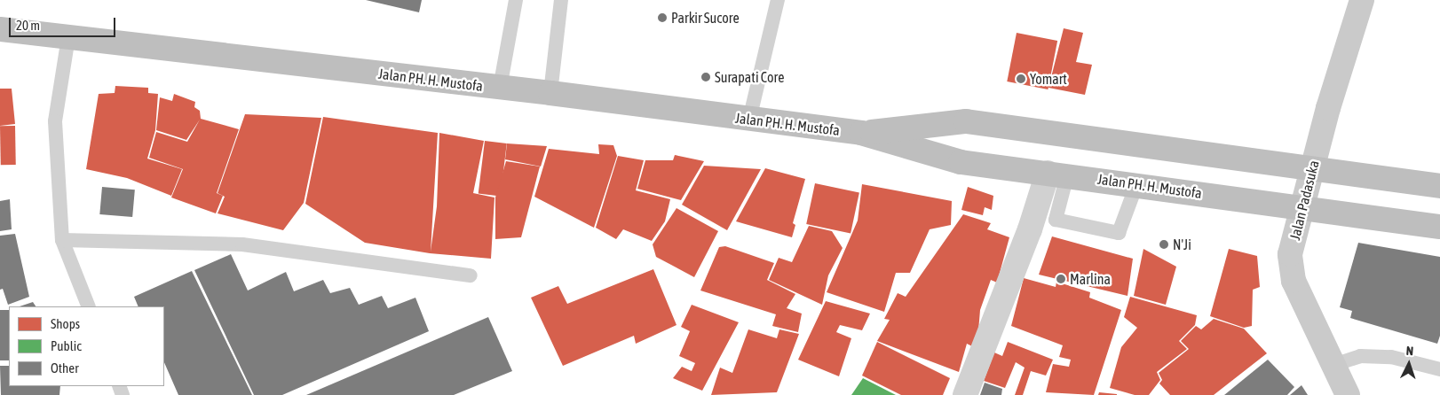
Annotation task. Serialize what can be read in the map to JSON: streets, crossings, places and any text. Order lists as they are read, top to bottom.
{
  "streets": {
    "highway": ["Jalan PH. H. Mustofa"],
    "street": ["Jalan Padasuka"]
  },
  "crossings": [
    ["Jalan PH. H. Mustofa", "Jalan Padasuka"]
  ],
  "places": [
    "Parkir Sucore",
    "Surapati Core",
    "Yomart",
    "N'Ji",
    "Marlina"
  ],
  "legend": ["Shops", "Public", "Other"],
  "scale_bar": "20 m",
  "north": "top"
}
